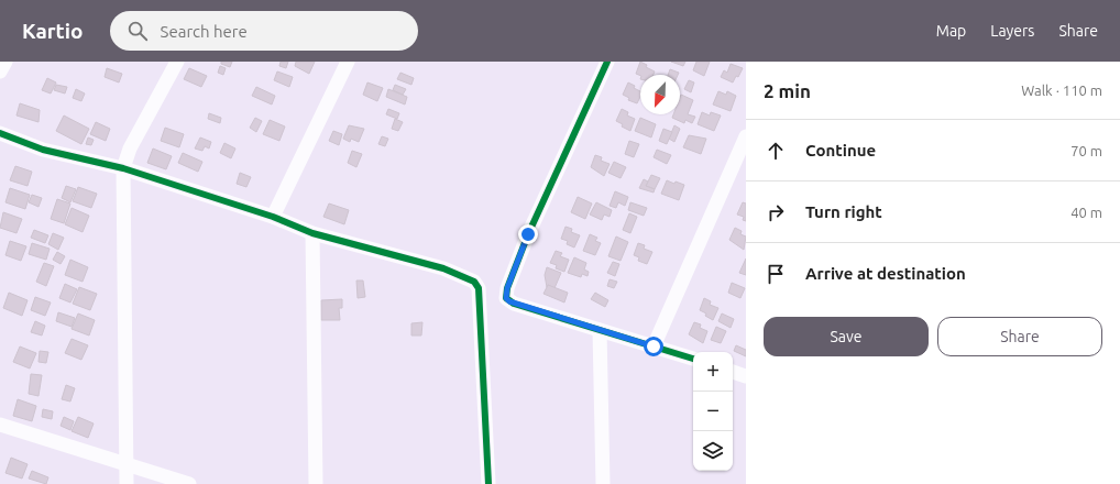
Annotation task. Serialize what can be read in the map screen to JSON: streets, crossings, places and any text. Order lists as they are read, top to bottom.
{
  "north": "bottom left",
  "page": {
    "header": "Kartio",
    "search": "Search here",
    "nav": ["Map", "Layers", "Share"],
    "heading": ["2 min", "Walk · 110 m"],
    "list": [
      ["Continue", "70 m"],
      ["Turn right", "40 m"],
      "Arrive at destination"
    ],
    "buttons": ["Save", "Share"],
    "map_buttons": ["+", "−"]
  }
}
